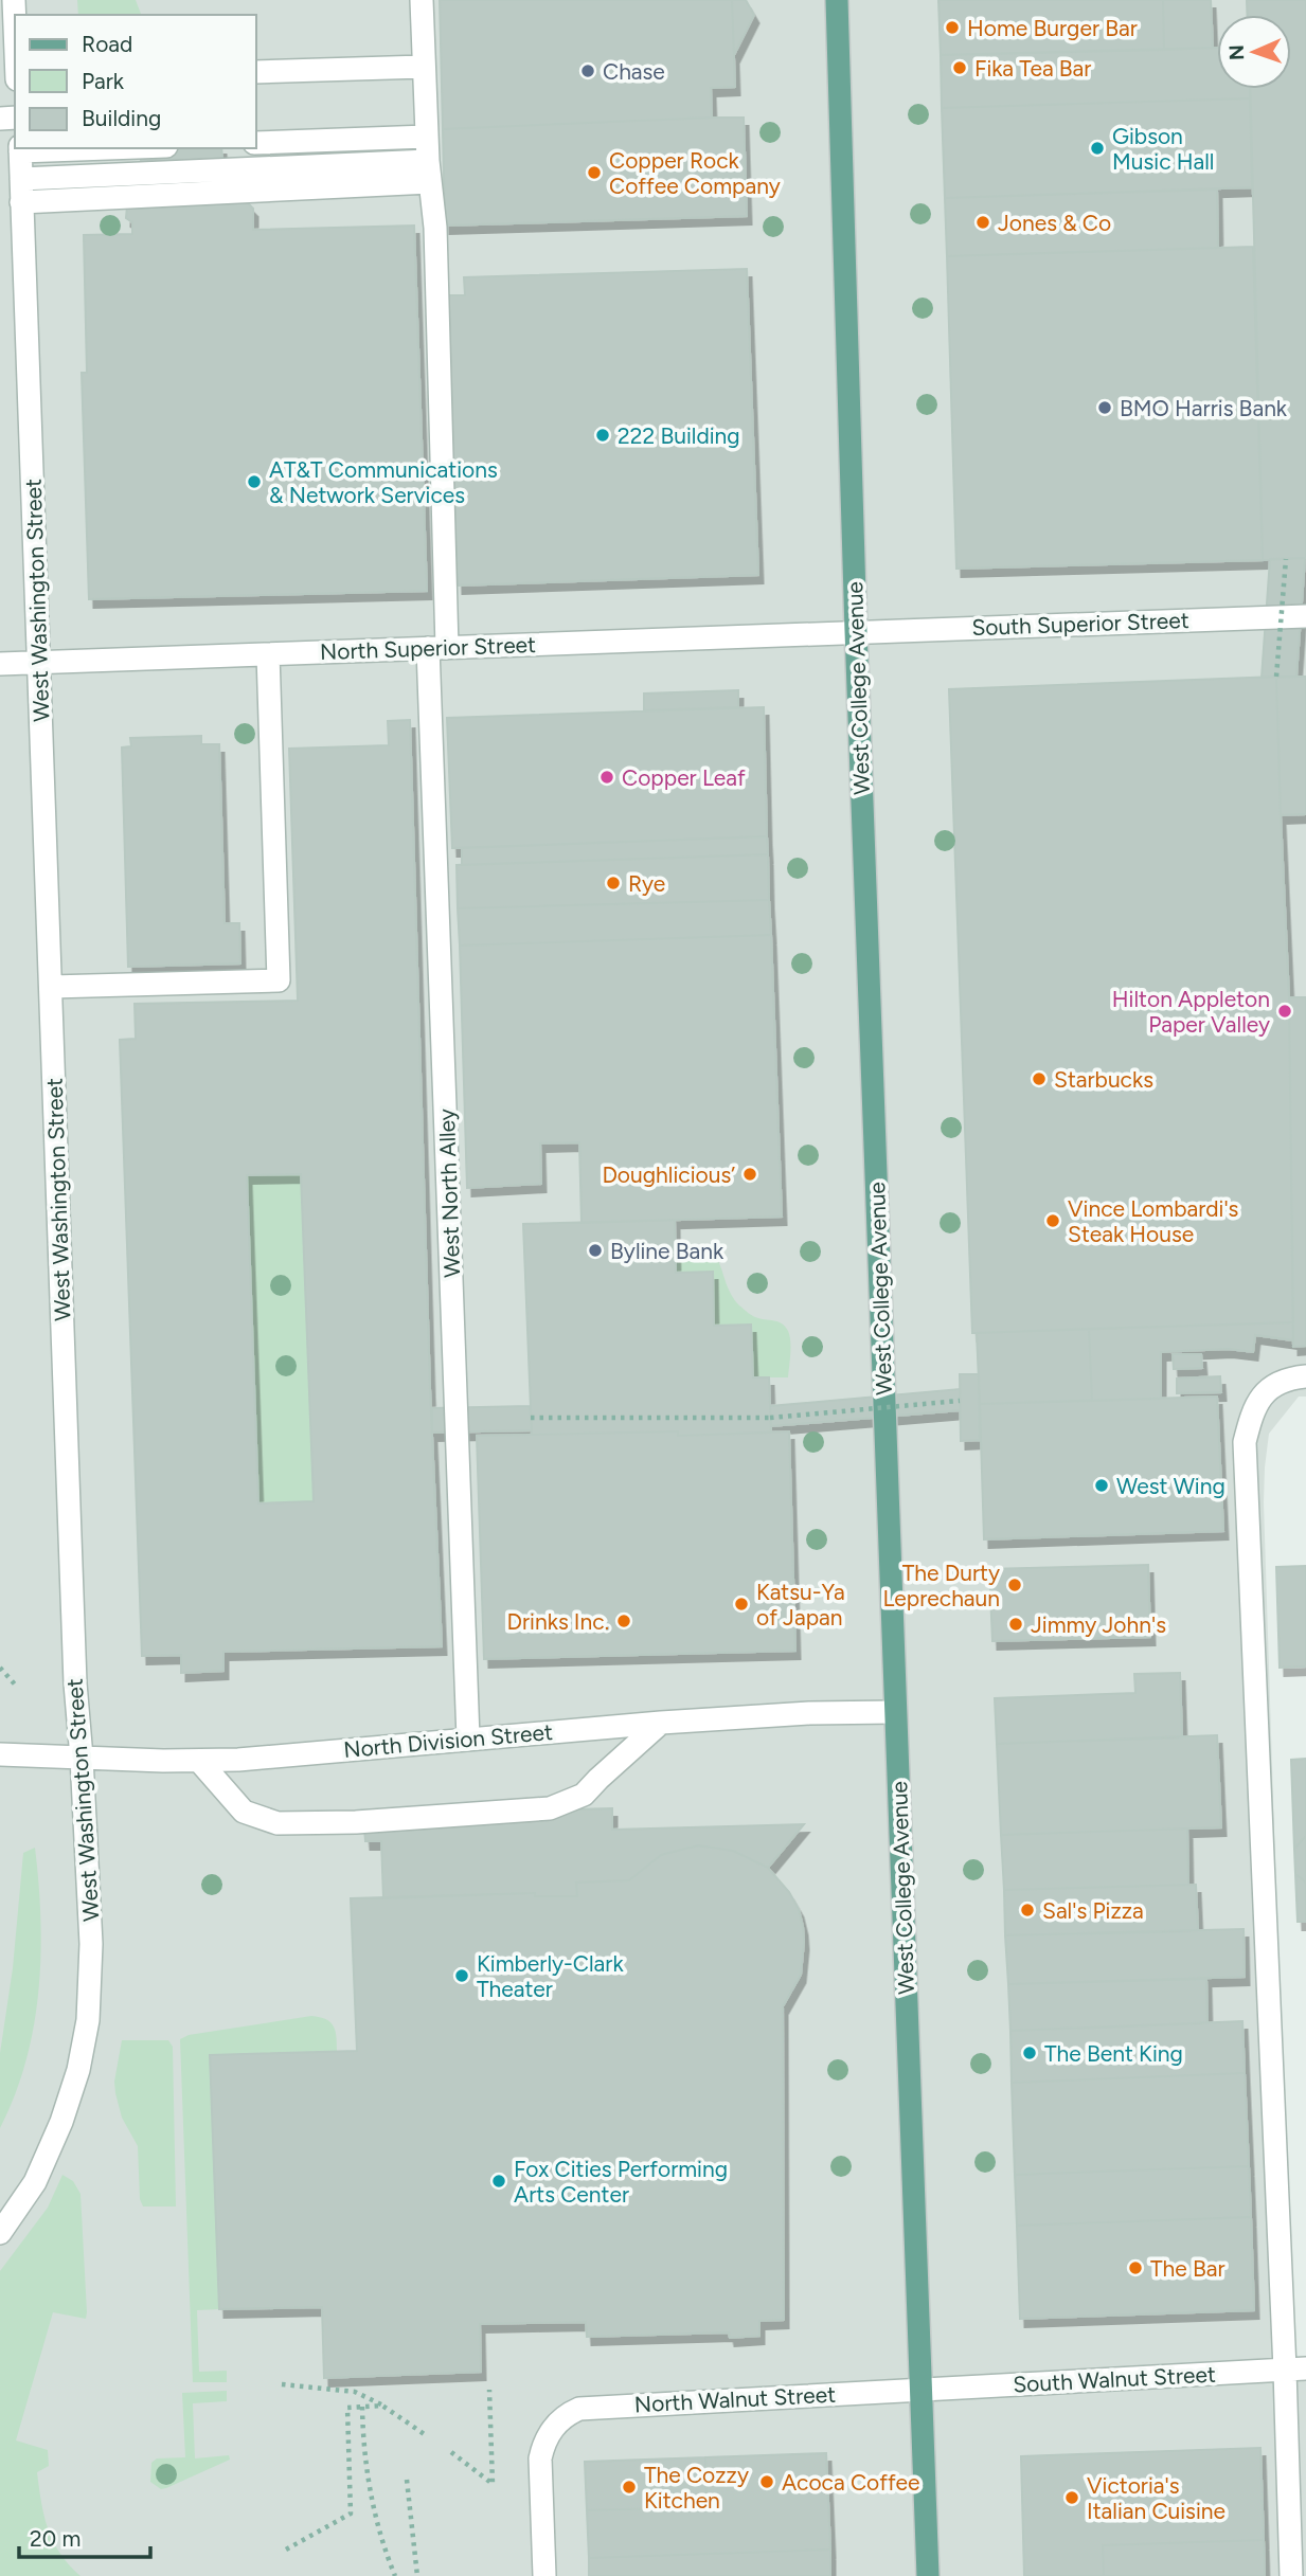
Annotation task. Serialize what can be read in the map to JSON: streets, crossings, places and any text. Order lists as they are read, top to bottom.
{
  "streets": {
    "main road": ["West College Avenue"],
    "street": [
      "West Washington Street",
      "South Superior Street",
      "North Superior Street",
      "West North Alley",
      "North Division Street",
      "South Walnut Street",
      "North Walnut Street"
    ]
  },
  "crossings": [
    ["West Washington Street", "North Superior Street"],
    ["West Washington Street", "North Division Street"],
    ["South Superior Street", "North Superior Street"],
    ["South Superior Street", "West College Avenue"],
    ["North Superior Street", "West College Avenue"],
    ["North Superior Street", "West North Alley"],
    ["West College Avenue", "North Division Street"],
    ["West College Avenue", "South Walnut Street"],
    ["West College Avenue", "North Walnut Street"],
    ["West North Alley", "North Division Street"],
    ["South Walnut Street", "North Walnut Street"]
  ],
  "places": [
    "Home Burger Bar",
    "Fika Tea Bar",
    "Chase",
    "Gibson Music Hall",
    "Copper Rock Coffee Company",
    "Jones & Co",
    "BMO Harris Bank",
    "222 Building",
    "AT&T Communications & Network Services",
    "Copper Leaf",
    "Rye",
    "Hilton Appleton Paper Valley",
    "Starbucks",
    "Doughlicious’",
    "Vince Lombardi's Steak House",
    "Byline Bank",
    "West Wing",
    "The Durty Leprechaun",
    "Katsu-Ya of Japan",
    "Drinks Inc.",
    "Jimmy John's",
    "Sal's Pizza",
    "Kimberly-Clark Theater",
    "The Bent King",
    "Fox Cities Performing Arts Center",
    "The Bar",
    "Acoca Coffee",
    "The Cozzy Kitchen",
    "Victoria's Italian Cuisine"
  ],
  "legend": ["Road", "Park", "Building"],
  "scale_bar": "20 m",
  "north": "left"
}
